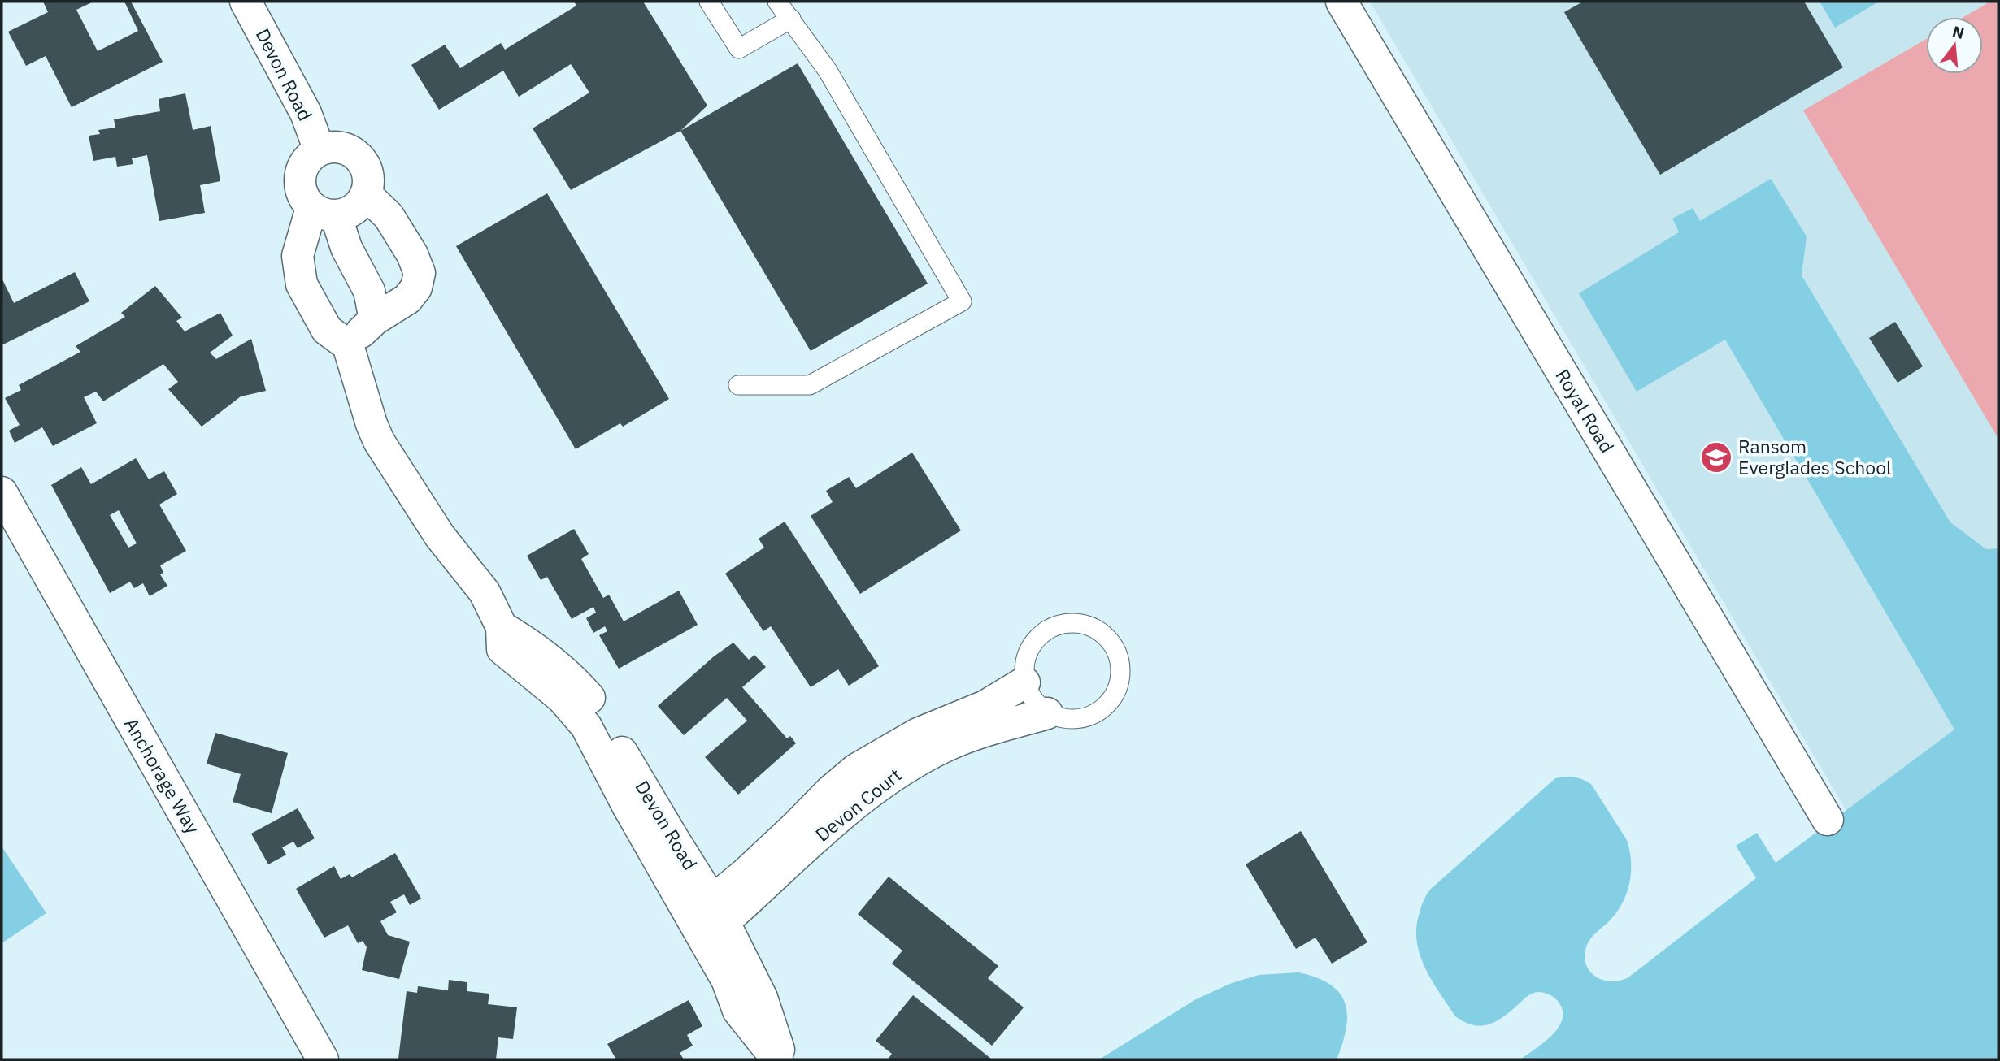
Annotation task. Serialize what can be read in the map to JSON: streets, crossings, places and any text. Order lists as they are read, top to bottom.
{
  "streets": {
    "street": [
      "Devon Road",
      "Royal Road",
      "Anchorage Way",
      "Devon Court"
    ]
  },
  "crossings": [
    ["Devon Road", "Devon Court"]
  ],
  "places": {
    "school or university": ["Ransom Everglades School"]
  },
  "north": "top"
}
